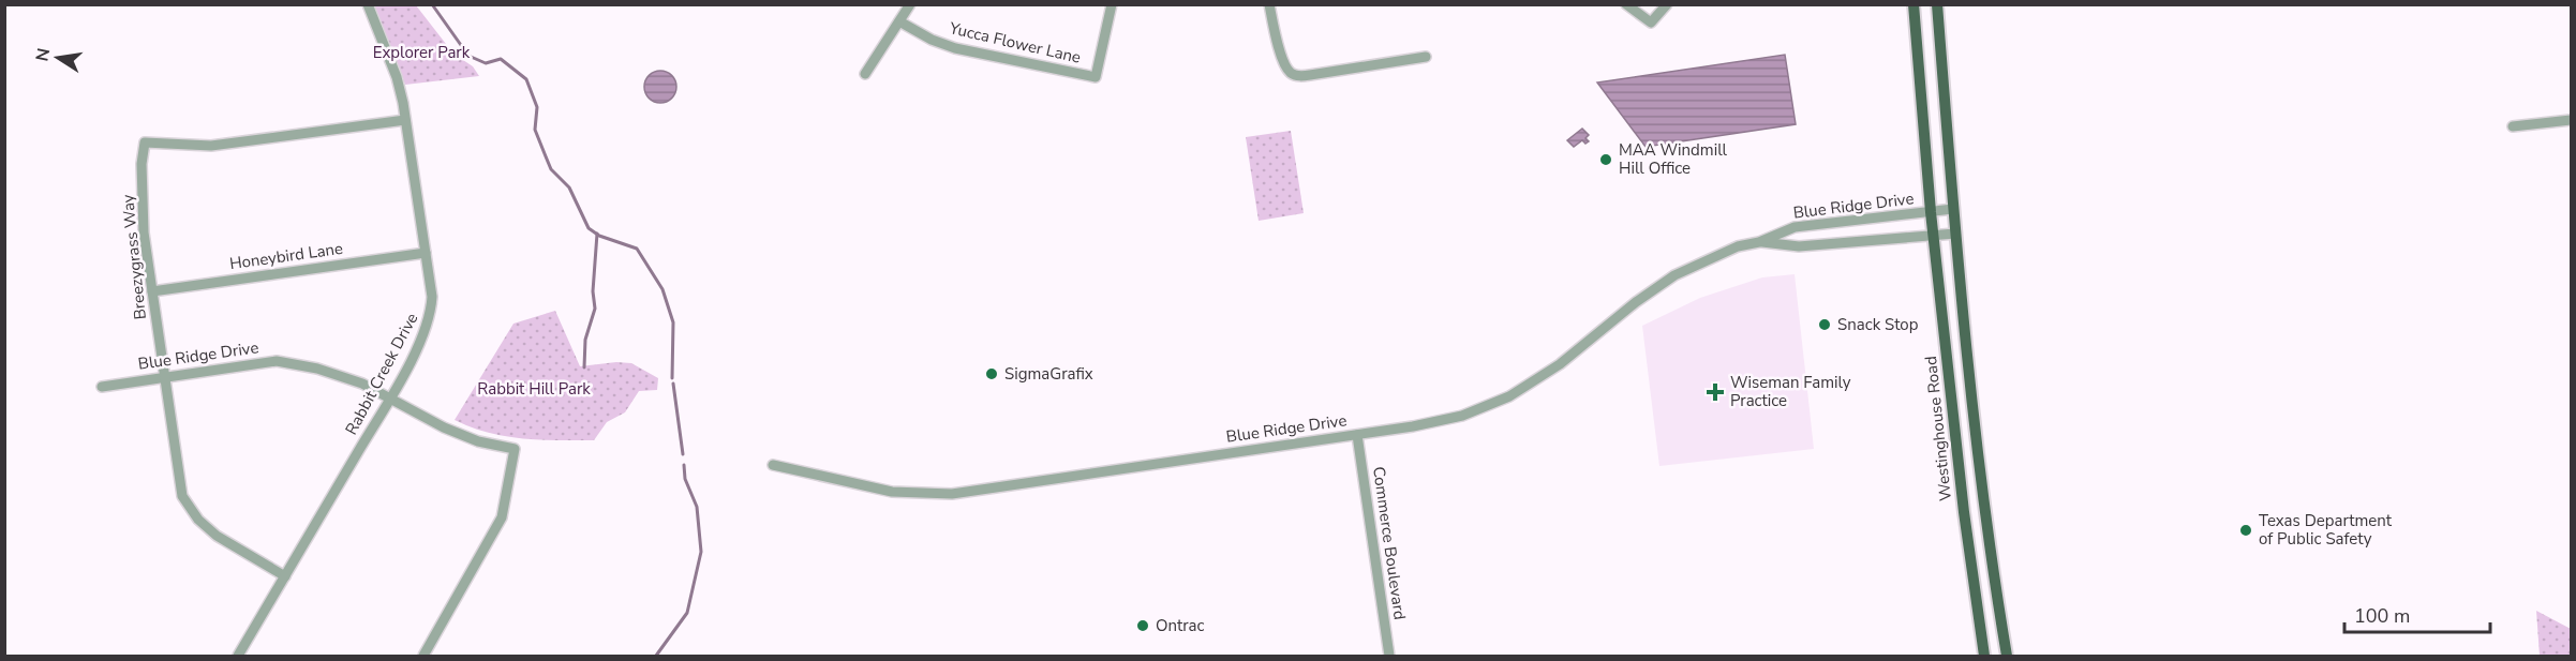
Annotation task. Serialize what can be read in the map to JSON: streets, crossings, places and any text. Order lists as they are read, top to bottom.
{
  "streets": {
    "main road": ["Westinghouse Road"],
    "street": [
      "Yucca Flower Lane",
      "Blue Ridge Drive",
      "Honeybird Lane",
      "Breezygrass Way",
      "Rabbit Creek Drive",
      "Commerce Boulevard"
    ]
  },
  "crossings": [
    ["Blue Ridge Drive", "Breezygrass Way"],
    ["Blue Ridge Drive", "Rabbit Creek Drive"],
    ["Blue Ridge Drive", "Westinghouse Road"],
    ["Blue Ridge Drive", "Commerce Boulevard"],
    ["Honeybird Lane", "Breezygrass Way"],
    ["Honeybird Lane", "Rabbit Creek Drive"],
    ["Breezygrass Way", "Rabbit Creek Drive"]
  ],
  "parks": ["Explorer Park", "Rabbit Hill Park"],
  "places": {
    "other": [
      "MAA Windmill Hill Office",
      "Snack Stop",
      "SigmaGrafix",
      "Texas Department of Public Safety",
      "Ontrac"
    ],
    "health": ["Wiseman Family Practice"]
  },
  "scale_bar": "100 m",
  "north": "left"
}
